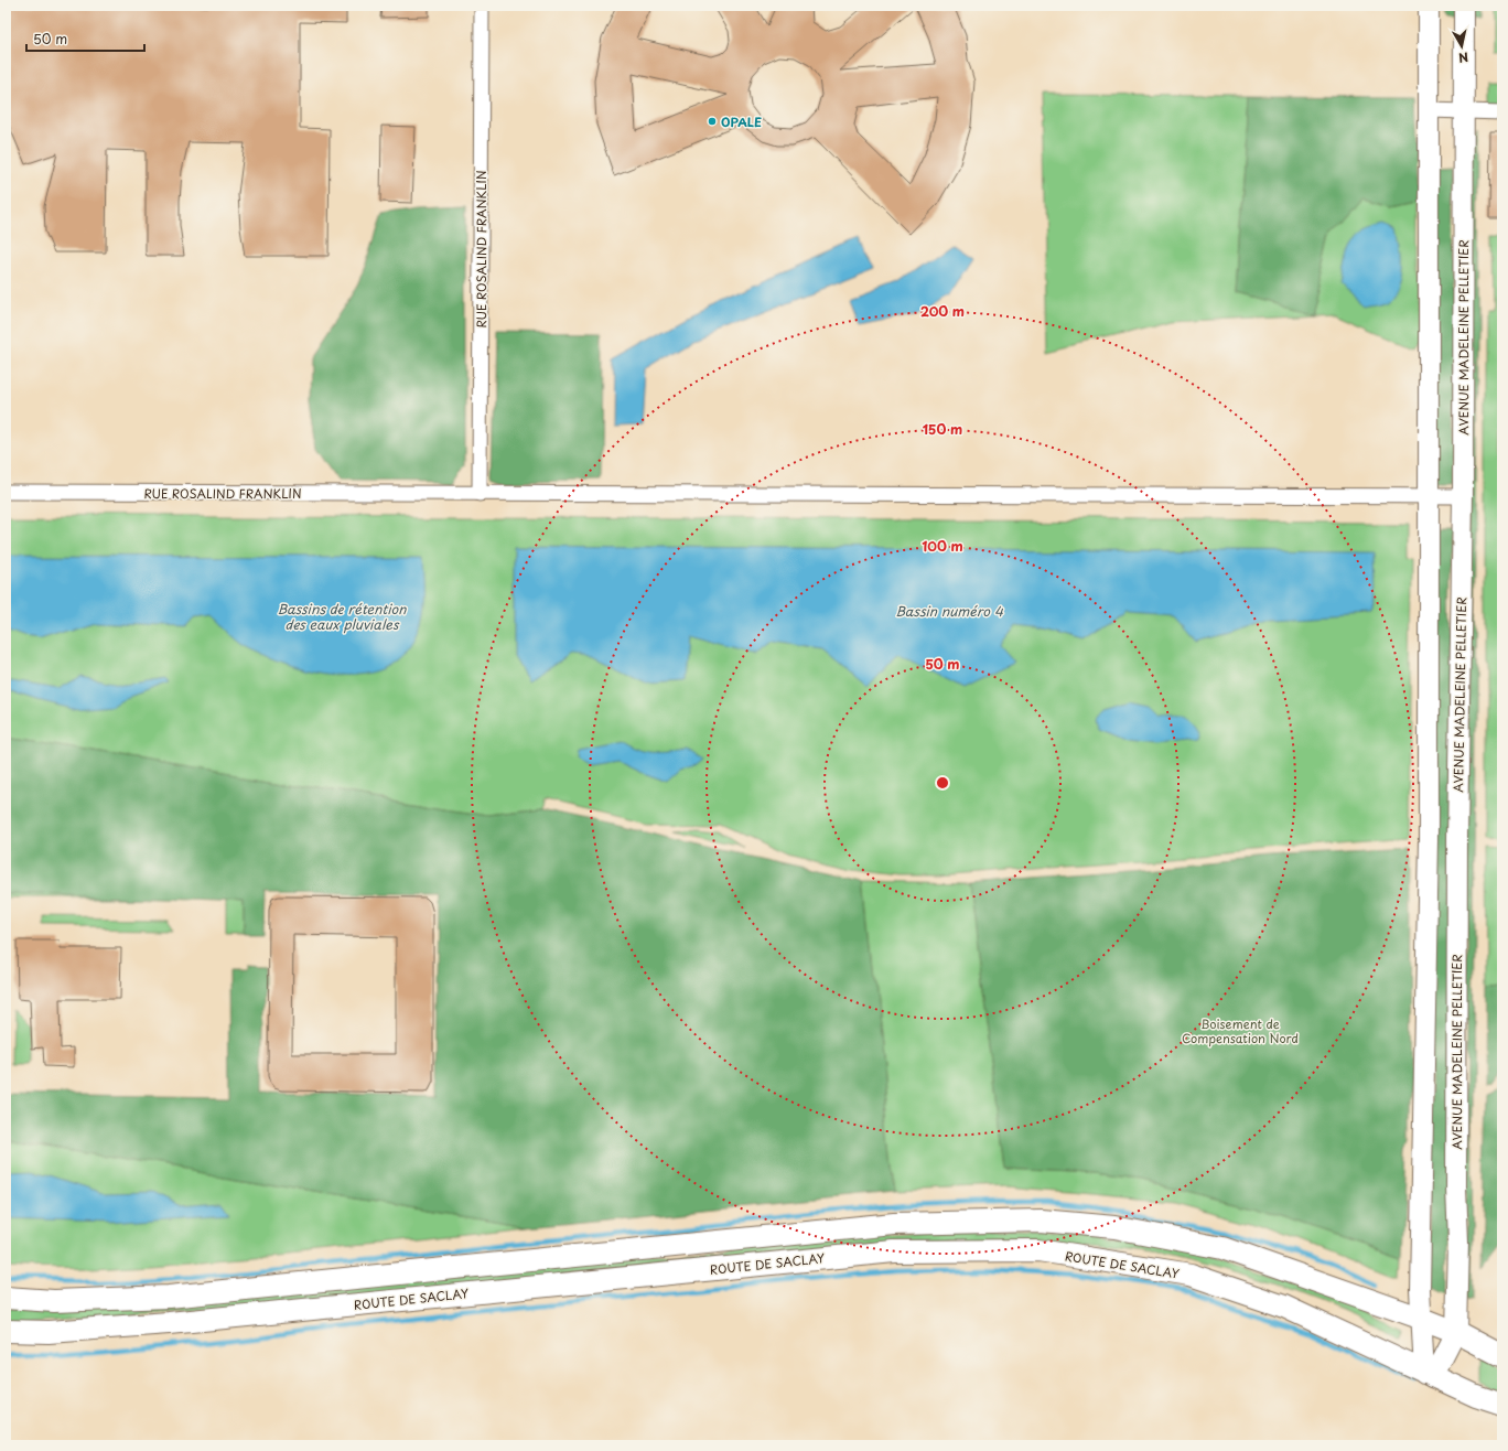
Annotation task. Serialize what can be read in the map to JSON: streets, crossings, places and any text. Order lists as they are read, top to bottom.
{
  "streets": {
    "main road": ["ROUTE DE SACLAY"],
    "street": ["RUE ROSALIND FRANKLIN", "AVENUE MADELEINE PELLETIER"]
  },
  "crossings": [
    ["RUE ROSALIND FRANKLIN", "AVENUE MADELEINE PELLETIER"],
    ["AVENUE MADELEINE PELLETIER", "ROUTE DE SACLAY"]
  ],
  "water": ["Bassins de rétention des eaux pluviales", "Bassin numéro 4"],
  "parks": ["Boisement de Compensation Nord"],
  "places": ["OPALE"],
  "scale_bar": "50 m",
  "north": "bottom",
  "rings": [
    "200 m",
    "150 m",
    "100 m",
    "50 m"
  ]
}
